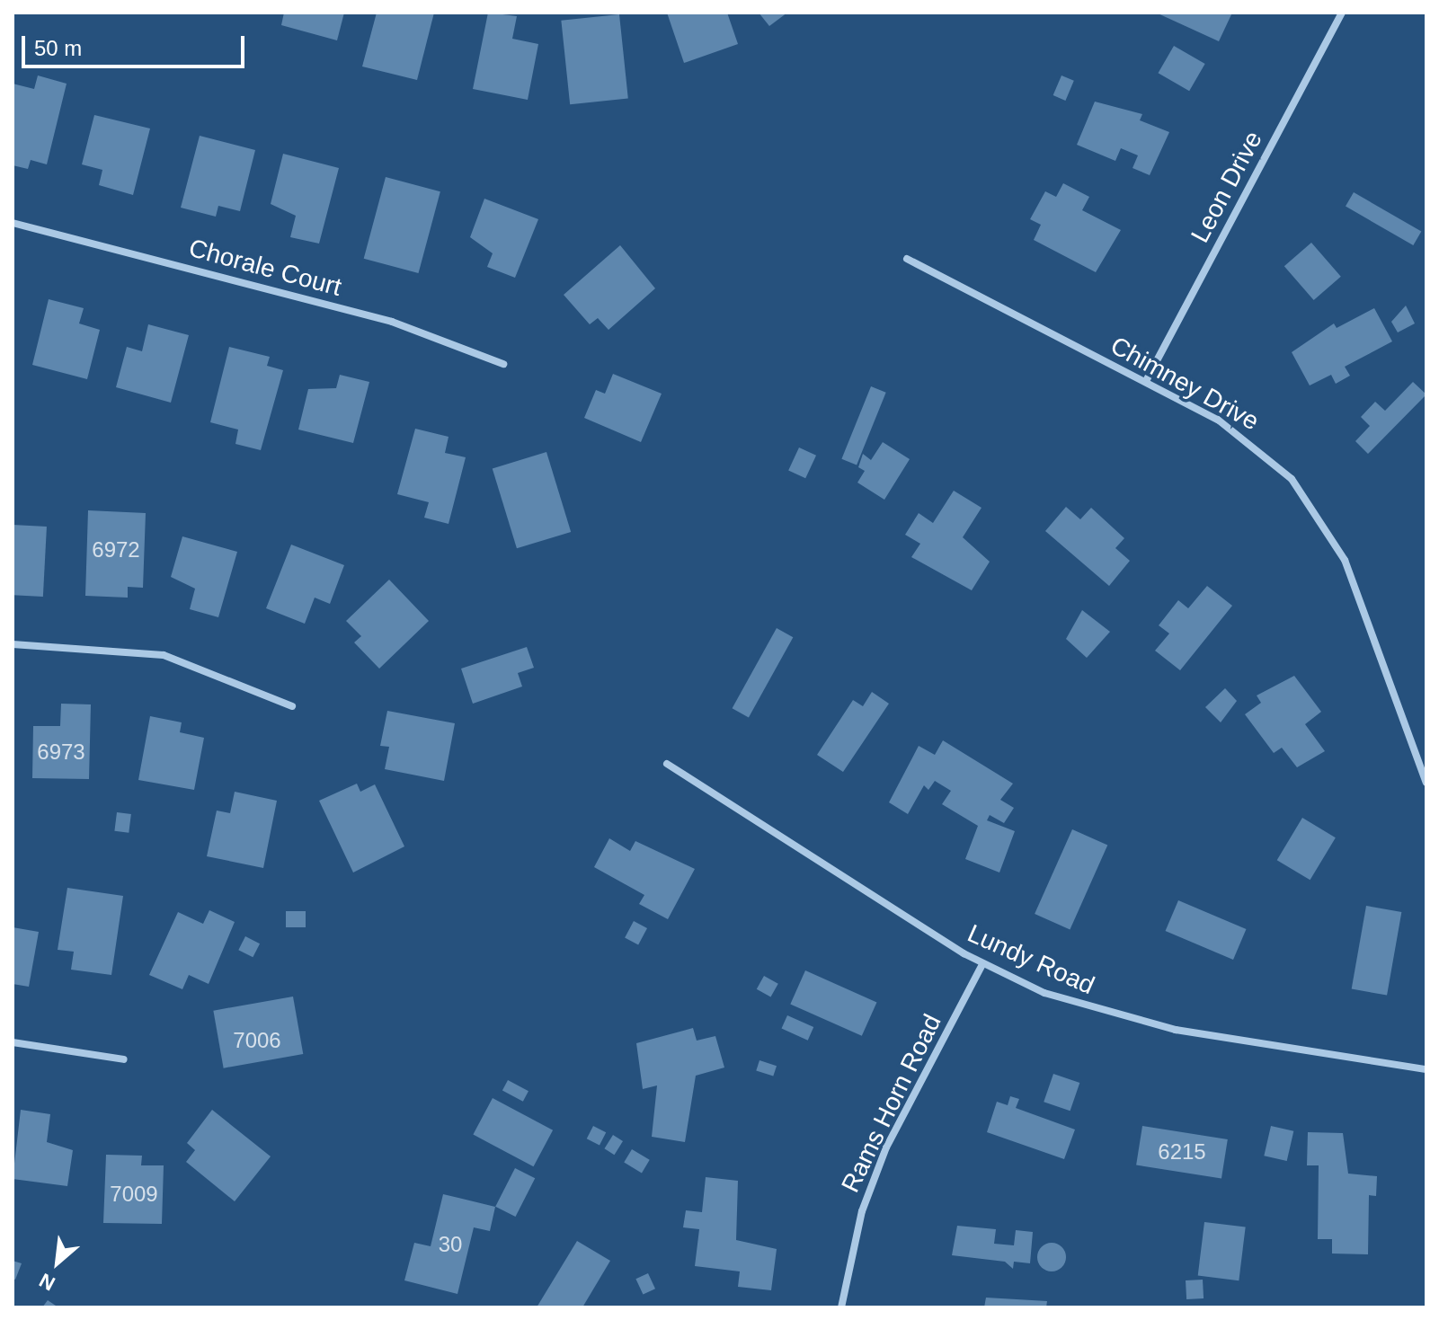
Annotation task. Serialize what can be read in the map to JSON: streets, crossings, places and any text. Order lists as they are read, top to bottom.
{
  "streets": {
    "street": [
      "Leon Drive",
      "Chorale Court",
      "Chimney Drive",
      "Lundy Road",
      "Rams Horn Road"
    ]
  },
  "crossings": [
    ["Leon Drive", "Chimney Drive"],
    ["Lundy Road", "Rams Horn Road"]
  ],
  "house_numbers": [
    "6972",
    "6973",
    "7006",
    "6215",
    "7009",
    "30"
  ],
  "scale_bar": "50 m",
  "north": "bottom left"
}
